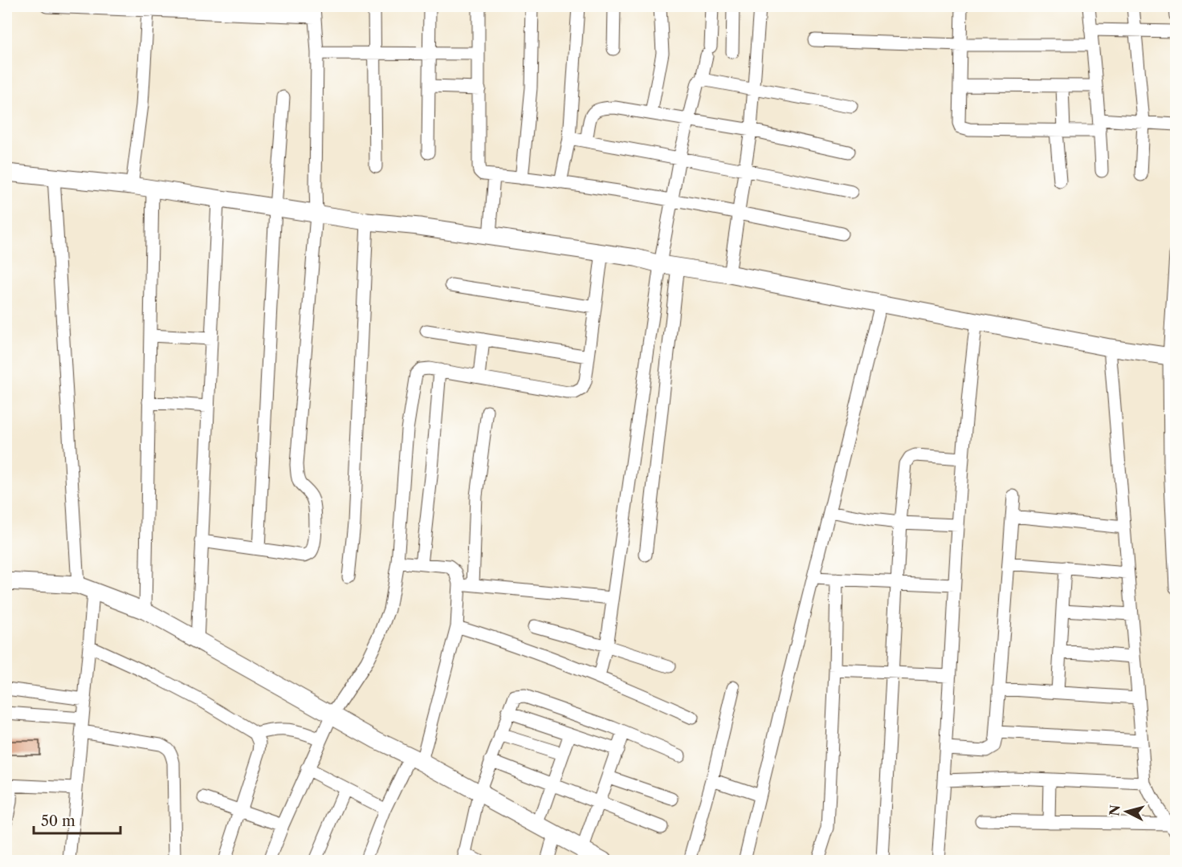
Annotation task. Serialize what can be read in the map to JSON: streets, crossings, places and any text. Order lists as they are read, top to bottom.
{
  "scale_bar": "50 m",
  "north": "left"
}
